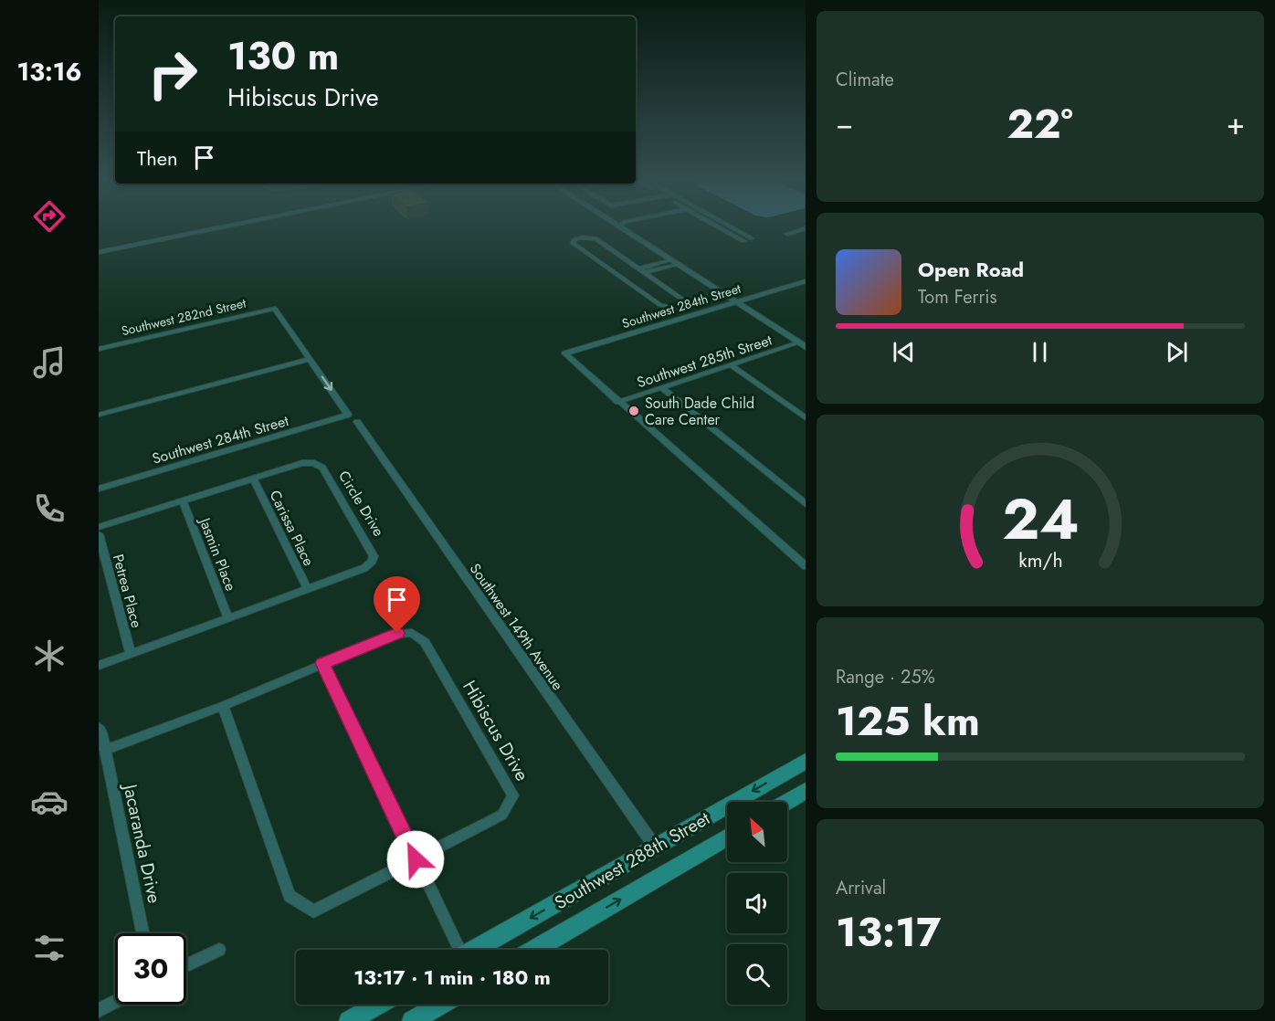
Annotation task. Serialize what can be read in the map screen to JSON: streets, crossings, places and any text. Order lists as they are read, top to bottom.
{
  "streets": {
    "main road": ["Southwest 288th Street"],
    "street": [
      "Southwest 284th Street",
      "Southwest 282nd Street",
      "Southwest 285th Street",
      "Circle Drive",
      "Carissa Place",
      "Jasmin Place",
      "Petrea Place",
      "Southwest 149th Avenue",
      "Hibiscus Drive",
      "Jacaranda Drive"
    ]
  },
  "crossings": [
    ["Southwest 284th Street", "Southwest 282nd Street"],
    ["Southwest 284th Street", "Southwest 285th Street"],
    ["Circle Drive", "Carissa Place"],
    ["Circle Drive", "Jasmin Place"],
    ["Circle Drive", "Petrea Place"],
    ["Southwest 149th Avenue", "Southwest 288th Street"],
    ["Hibiscus Drive", "Jacaranda Drive"]
  ],
  "places": ["South Dade Child Care Center"],
  "north": "top left",
  "page": {
    "tabs": "13:16",
    "tile": [
      "Climate",
      ["Range · 25%", "125 km"],
      ["Arrival", "13:17"]
    ],
    "turn": ["130 m", "Hibiscus Drive"],
    "heat": ["−", "22°", "+"],
    "then": "Then",
    "song": ["Open Road", "Tom Ferris"],
    "limit": "30",
    "trip": "13:17 · 1 min · 180 m",
    "gauge": ["24", "km/h"]
  }
}
